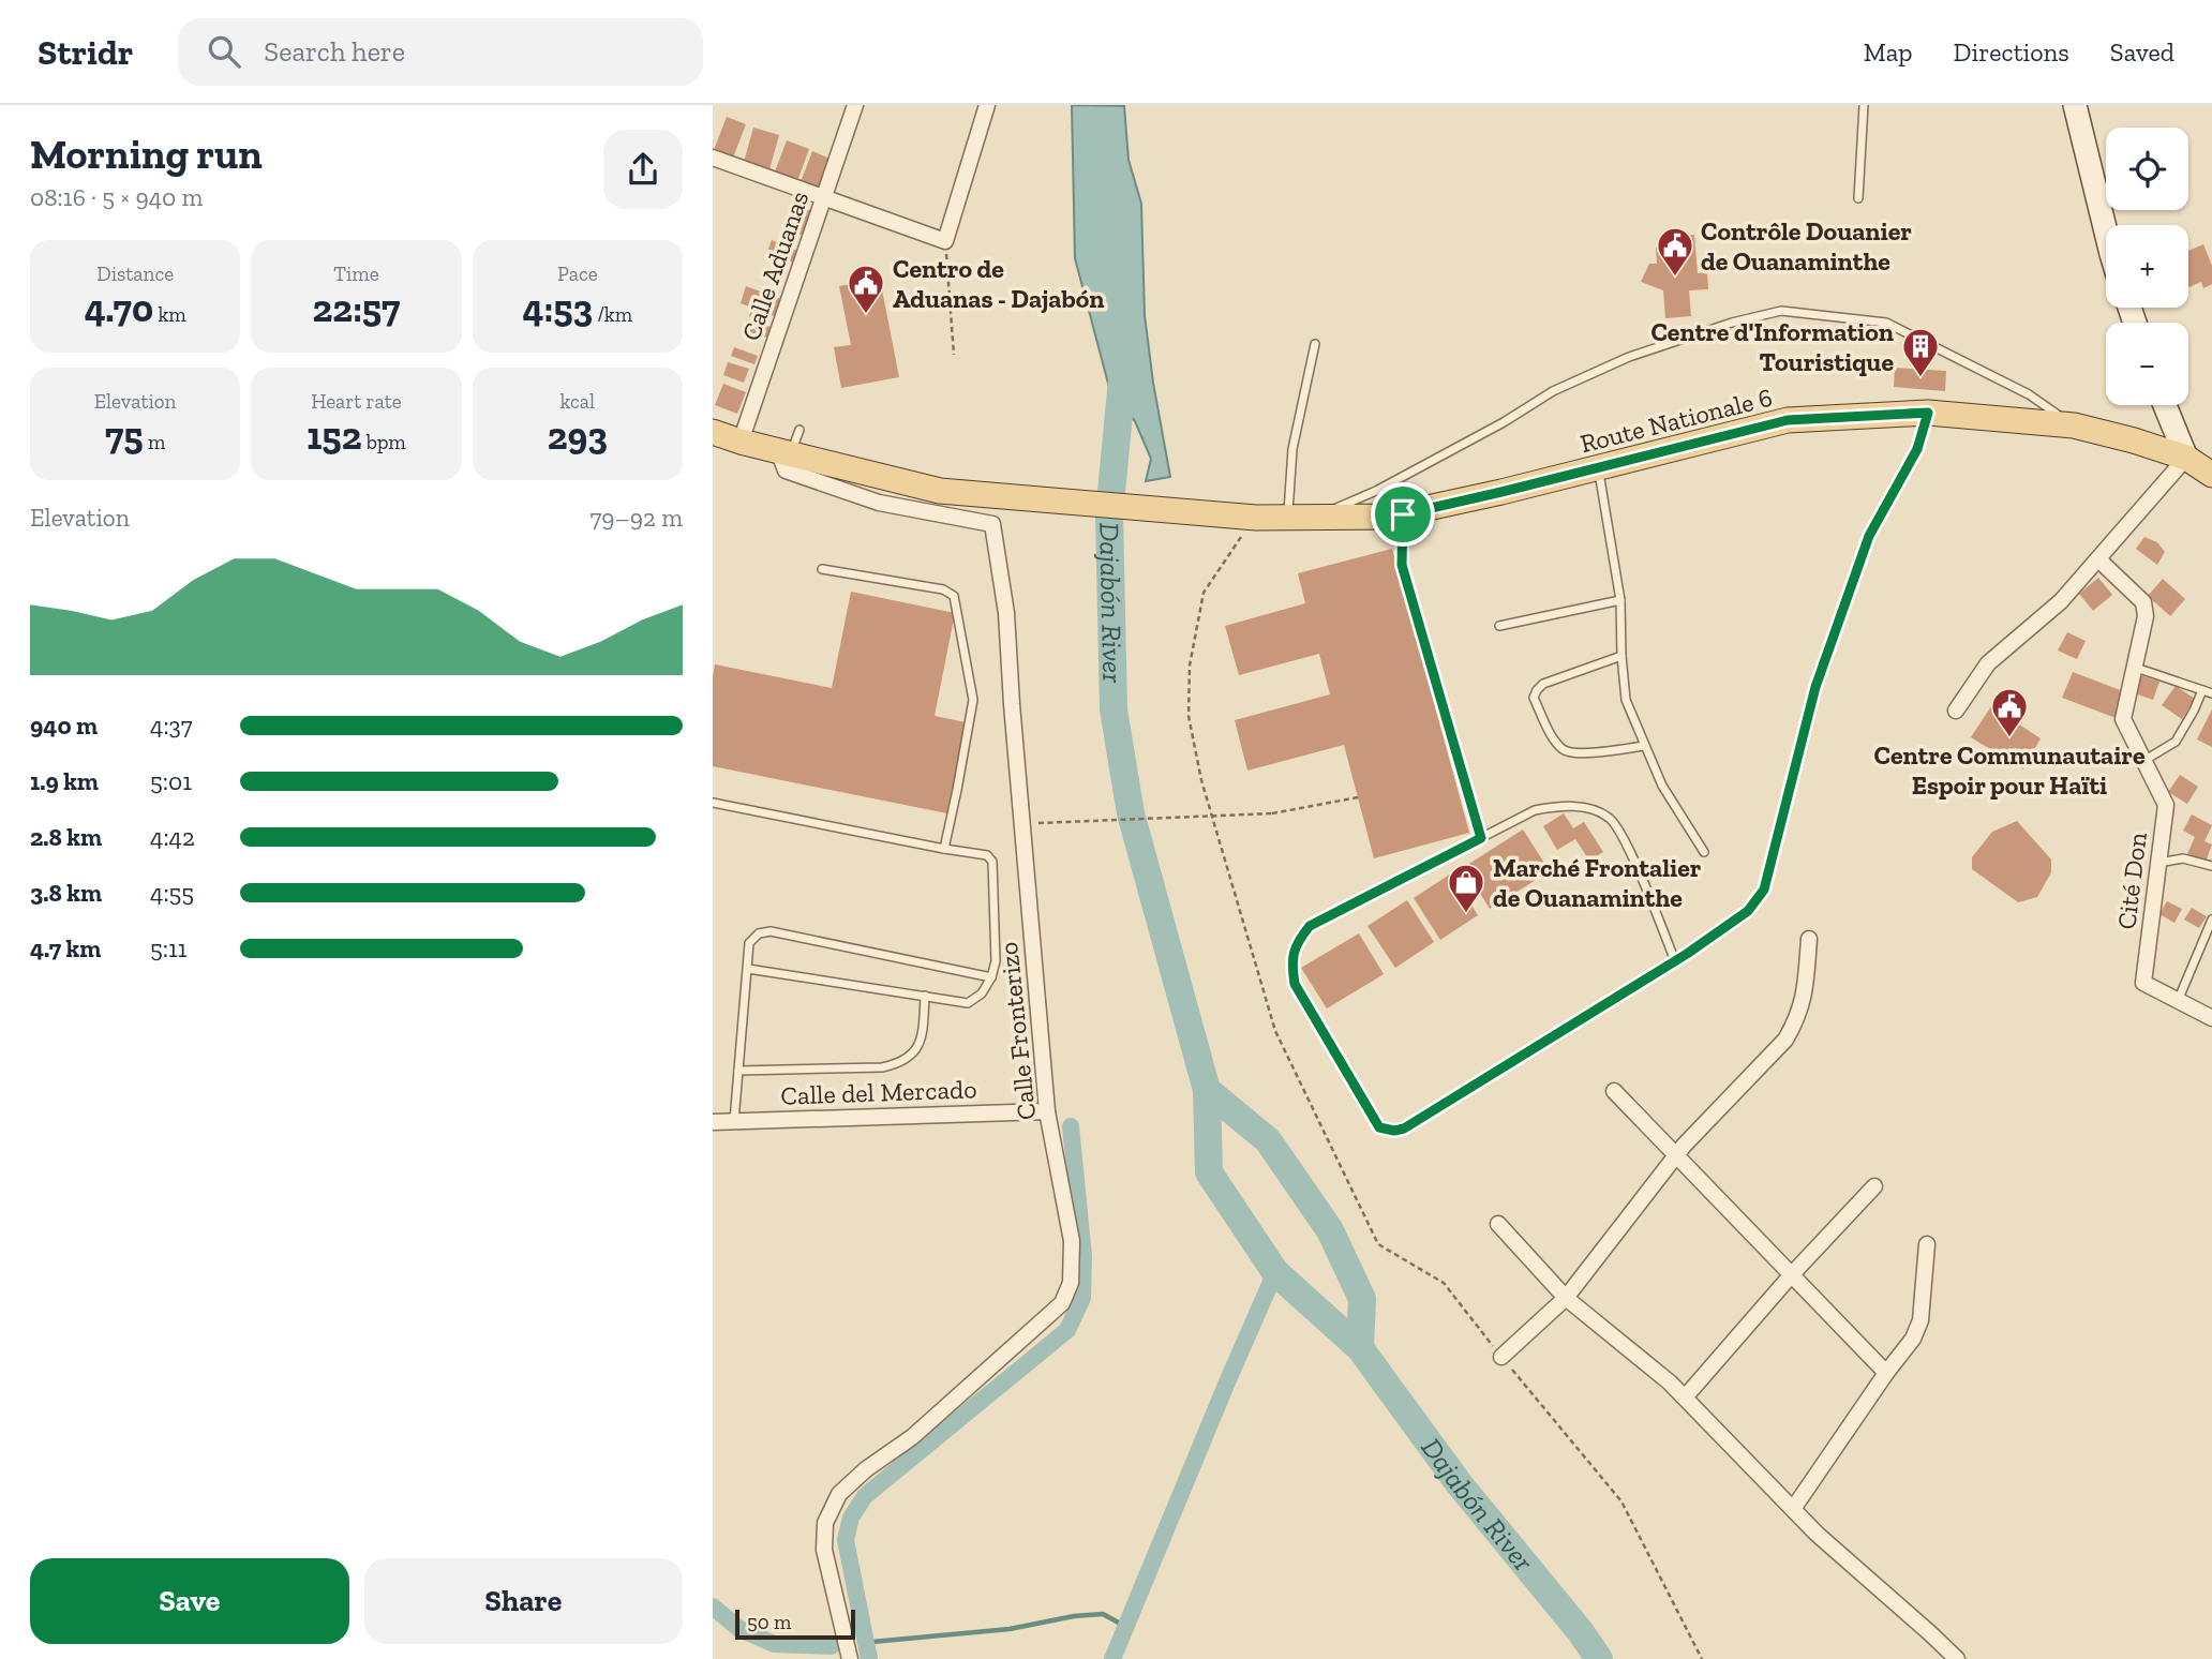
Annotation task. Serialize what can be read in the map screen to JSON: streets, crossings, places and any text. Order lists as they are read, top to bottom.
{
  "streets": {
    "main road": ["Route Nationale 6"],
    "street": [
      "Calle Aduanas",
      "Cité Don",
      "Calle Fronterizo",
      "Calle del Mercado"
    ]
  },
  "crossings": [
    ["Calle Aduanas", "Route Nationale 6"],
    ["Route Nationale 6", "Calle Fronterizo"],
    ["Calle Fronterizo", "Calle del Mercado"]
  ],
  "water": ["Dajabón River"],
  "places": {
    "public building": ["Contrôle Douanier de Ouanaminthe", "Centro de Aduanas - Dajabón", "Centre Communautaire Espoir pour Haïti"],
    "building": ["Centre d'Information Touristique"],
    "shop": ["Marché Frontalier de Ouanaminthe"]
  },
  "scale_bar": "50 m",
  "page": {
    "header": "Stridr",
    "search": "Search here",
    "nav": ["Map", "Directions", "Saved"],
    "heading": ["Morning run", "08:16 · 5 × 940 m"],
    "map_buttons": ["+", "−"],
    "stats": [
      ["Distance", "4.70 km"],
      ["Time", "22:57"],
      ["Pace", "4:53 /km"],
      ["Elevation", "75 m"],
      ["Heart rate", "152 bpm"],
      ["kcal", "293"]
    ],
    "chart": ["Elevation", "79–92 m"],
    "list": [
      {
        "name": "940 m",
        "note": "4:37"
      },
      {
        "name": "1.9 km",
        "note": "5:01"
      },
      {
        "name": "2.8 km",
        "note": "4:42"
      },
      {
        "name": "3.8 km",
        "note": "4:55"
      },
      {
        "name": "4.7 km",
        "note": "5:11"
      }
    ],
    "buttons": ["Save", "Share"],
    "scale": "50 m"
  }
}
